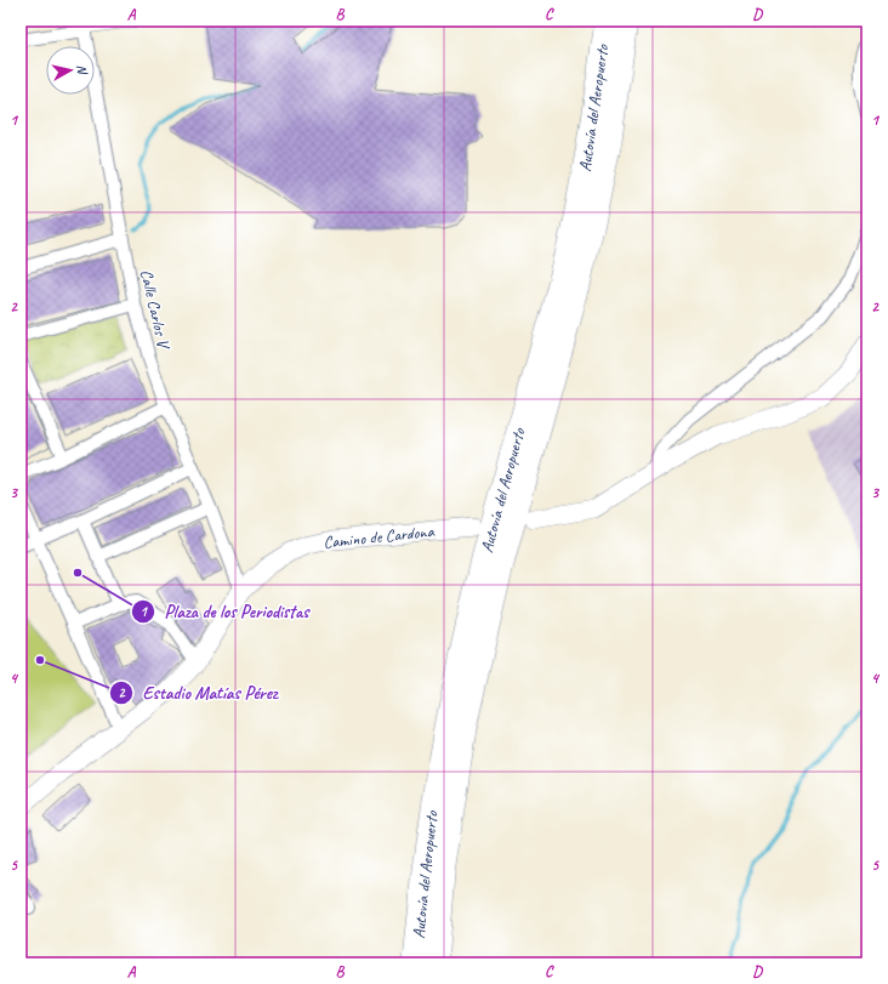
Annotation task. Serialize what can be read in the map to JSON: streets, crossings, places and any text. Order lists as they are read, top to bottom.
{
  "streets": {
    "highway": ["Autovía del Aeropuerto"],
    "street": ["Calle Carlos V", "Camino de Cardona"]
  },
  "crossings": [
    ["Calle Carlos V", "Camino de Cardona"]
  ],
  "places": ["Plaza de los Periodistas", "Estadio Matías Pérez"],
  "north": "right",
  "grid": {
    "columns": [
      "A",
      "B",
      "C",
      "D"
    ],
    "rows": [
      "1",
      "2",
      "3",
      "4",
      "5"
    ]
  }
}
